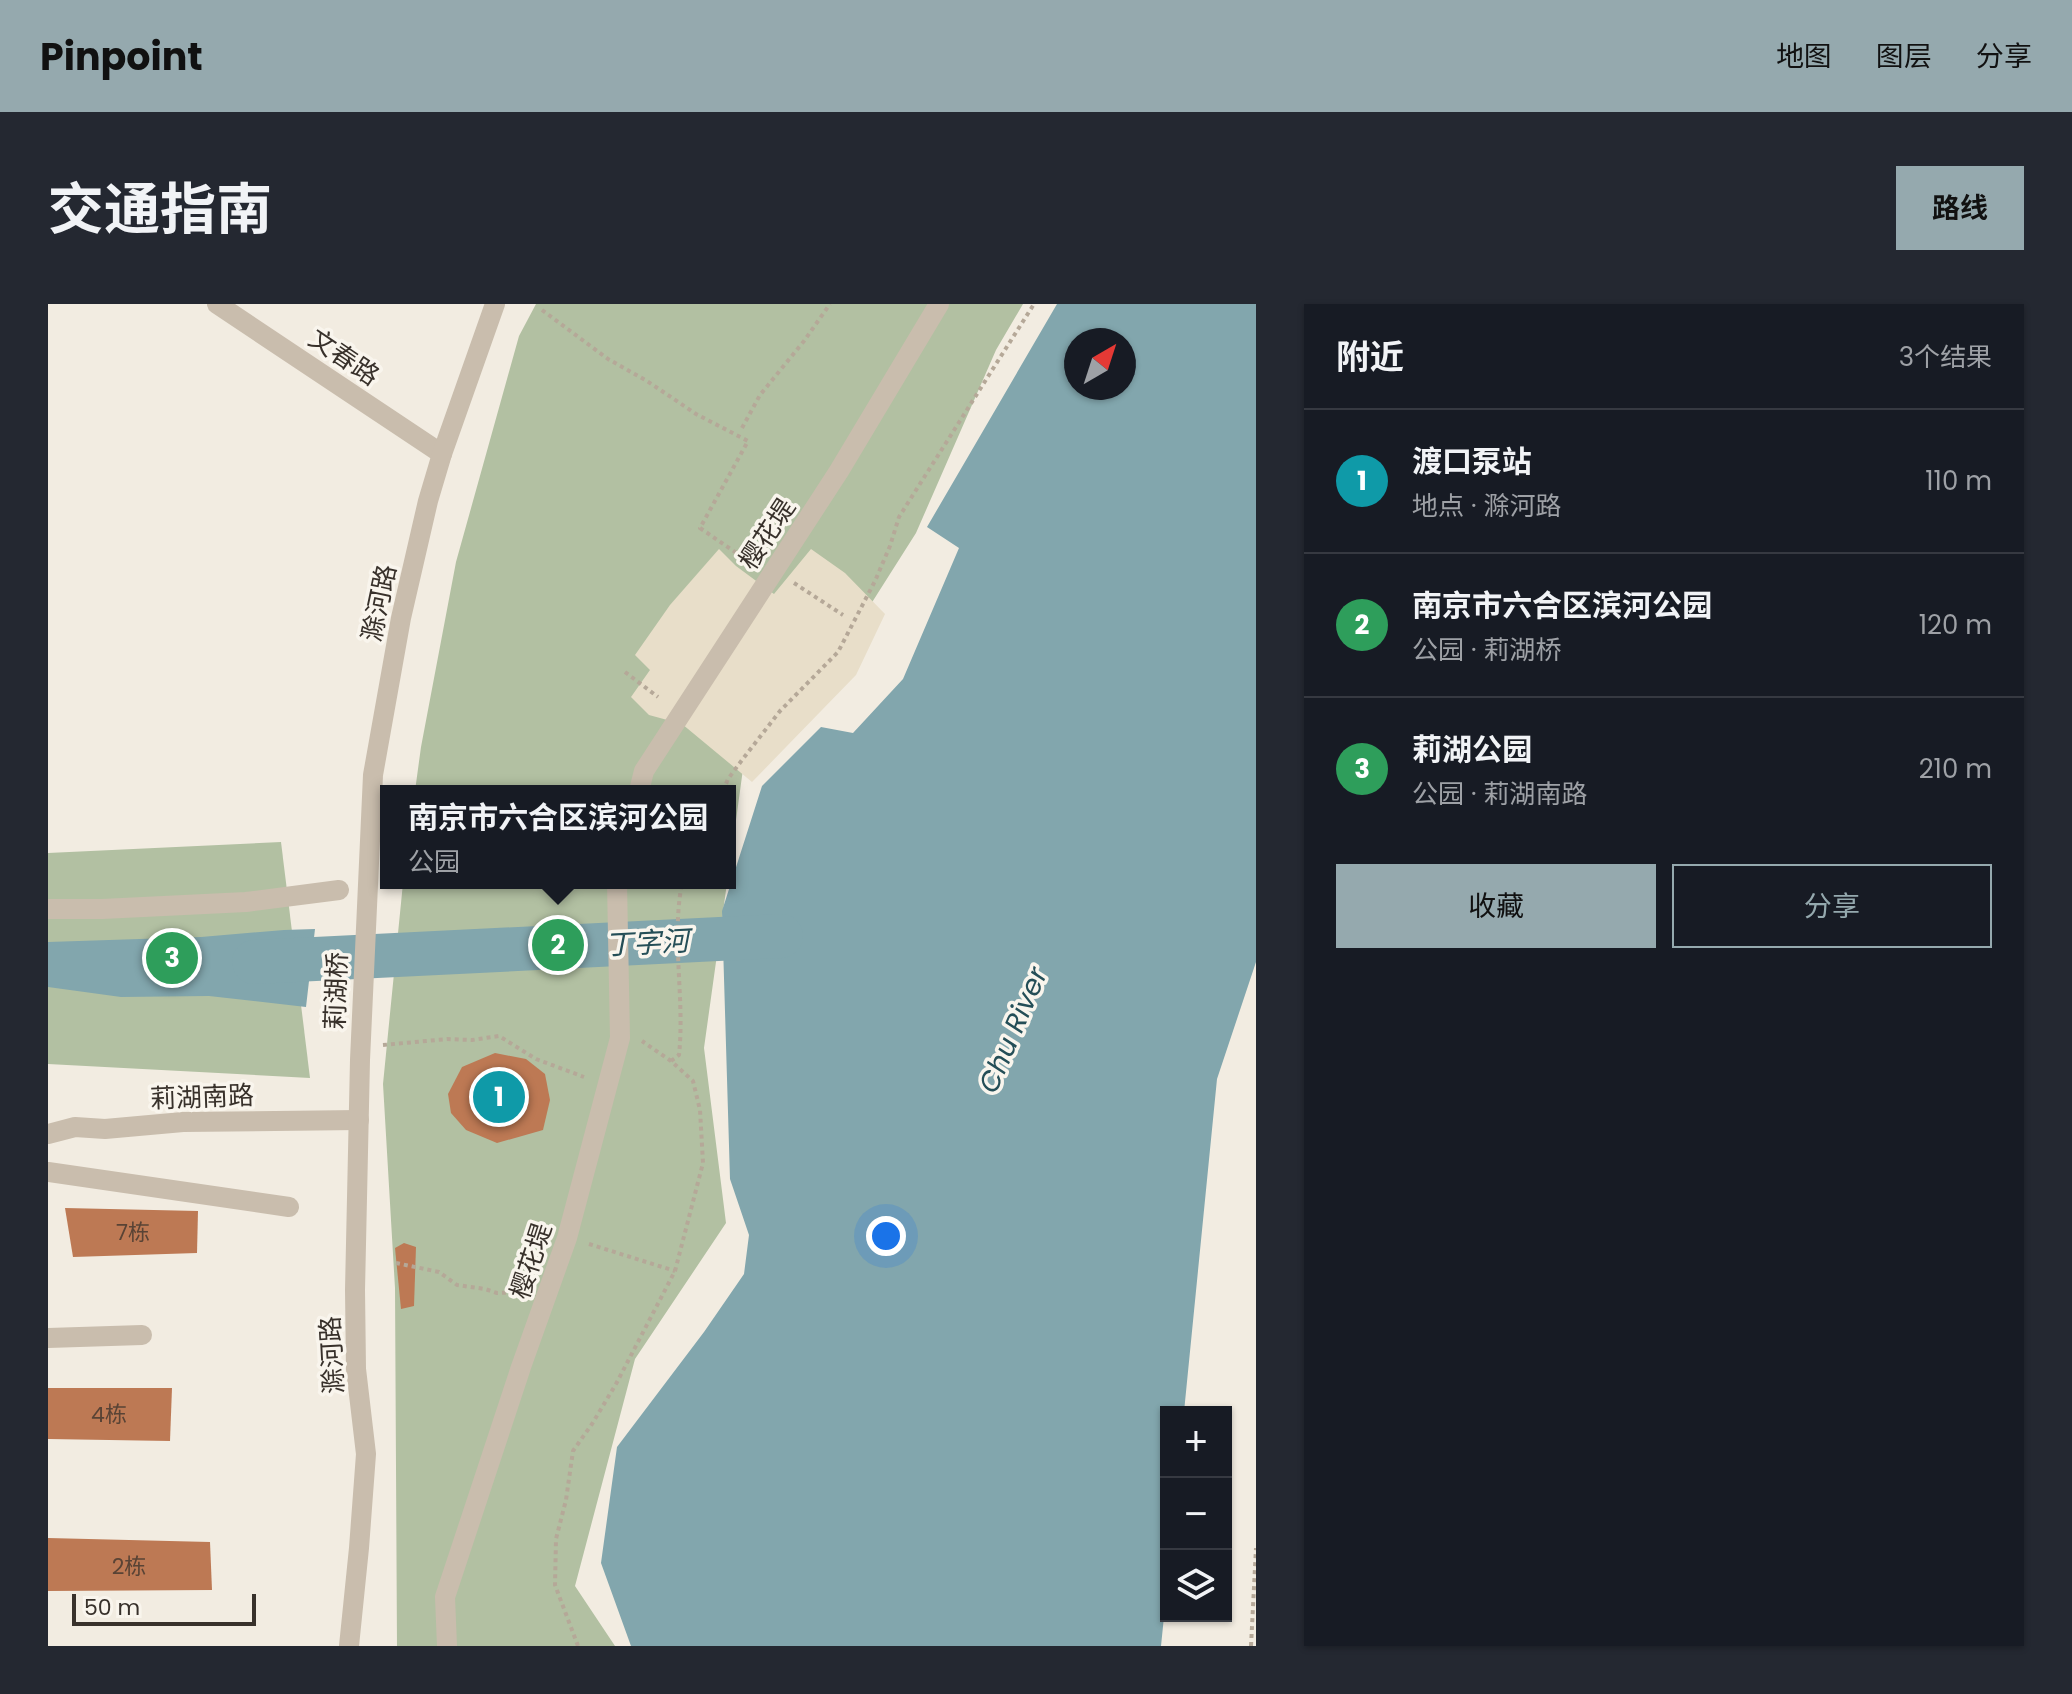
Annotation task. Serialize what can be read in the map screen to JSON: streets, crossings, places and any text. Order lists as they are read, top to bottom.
{
  "streets": {
    "street": [
      "文春路",
      "樱花堤",
      "滁河路",
      "莉湖桥",
      "莉湖南路"
    ]
  },
  "crossings": [
    ["文春路", "滁河路"],
    ["滁河路", "莉湖桥"],
    ["滁河路", "莉湖南路"]
  ],
  "water": ["丁字河", "Chu River"],
  "house_numbers": ["7栋", "4栋", "2栋"],
  "scale_bar": "50 m",
  "north": "top right",
  "page": {
    "header": "Pinpoint",
    "nav": ["地图", "图层", "分享"],
    "title": "交通指南",
    "buttons": [
      "路线",
      ["收藏", "分享"]
    ],
    "heading": ["附近", "3个结果"],
    "list": [
      {
        "mark": "1",
        "name": "渡口泵站",
        "note": "地点 · 滁河路",
        "value": "110 m"
      },
      {
        "mark": "2",
        "name": "南京市六合区滨河公园",
        "note": "公园 · 莉湖桥",
        "value": "120 m"
      },
      {
        "mark": "3",
        "name": "莉湖公园",
        "note": "公园 · 莉湖南路",
        "value": "210 m"
      }
    ],
    "popup": ["南京市六合区滨河公园", "公园"],
    "pins": ["2", "3", "1"],
    "map_buttons": ["+", "−"],
    "scale": "50 m"
  }
}
